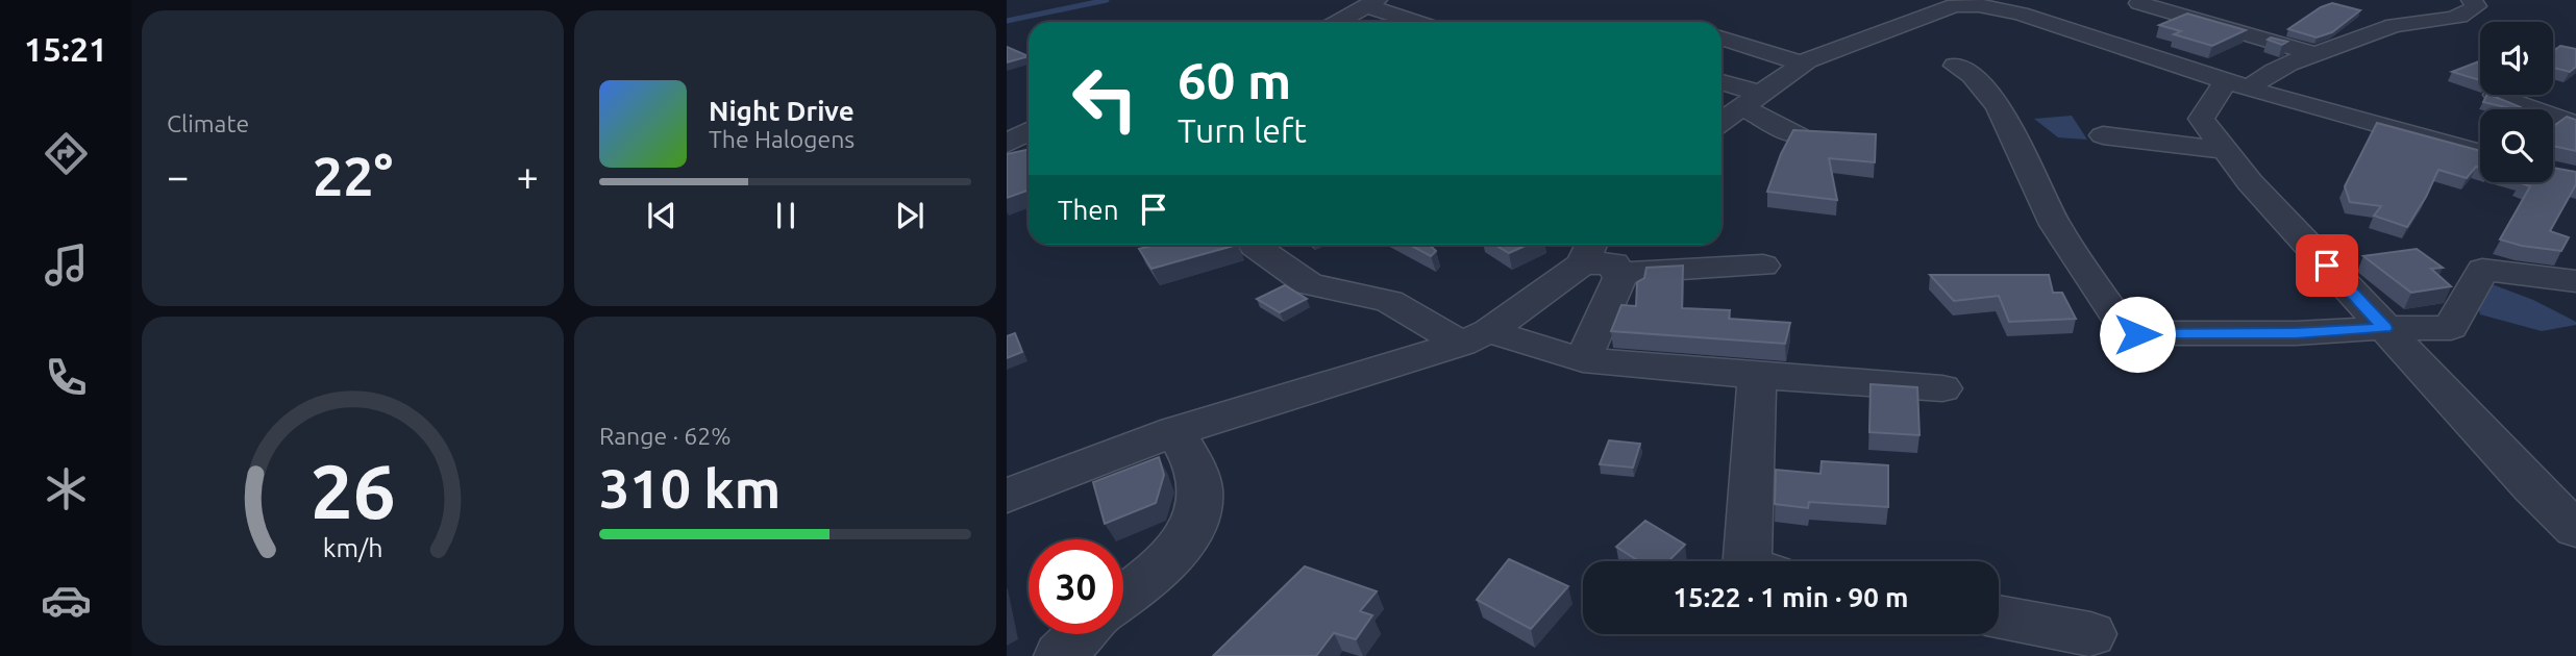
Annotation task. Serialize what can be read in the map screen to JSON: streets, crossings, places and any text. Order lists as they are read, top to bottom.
{
  "page": {
    "tabs": "15:21",
    "tile": [
      "Climate",
      ["Range · 62%", "310 km"]
    ],
    "turn": ["60 m", "Turn left"],
    "song": ["Night Drive", "The Halogens"],
    "heat": ["−", "22°", "+"],
    "then": "Then",
    "limit": "30",
    "trip": "15:22 · 1 min · 90 m",
    "gauge": ["26", "km/h"]
  }
}
